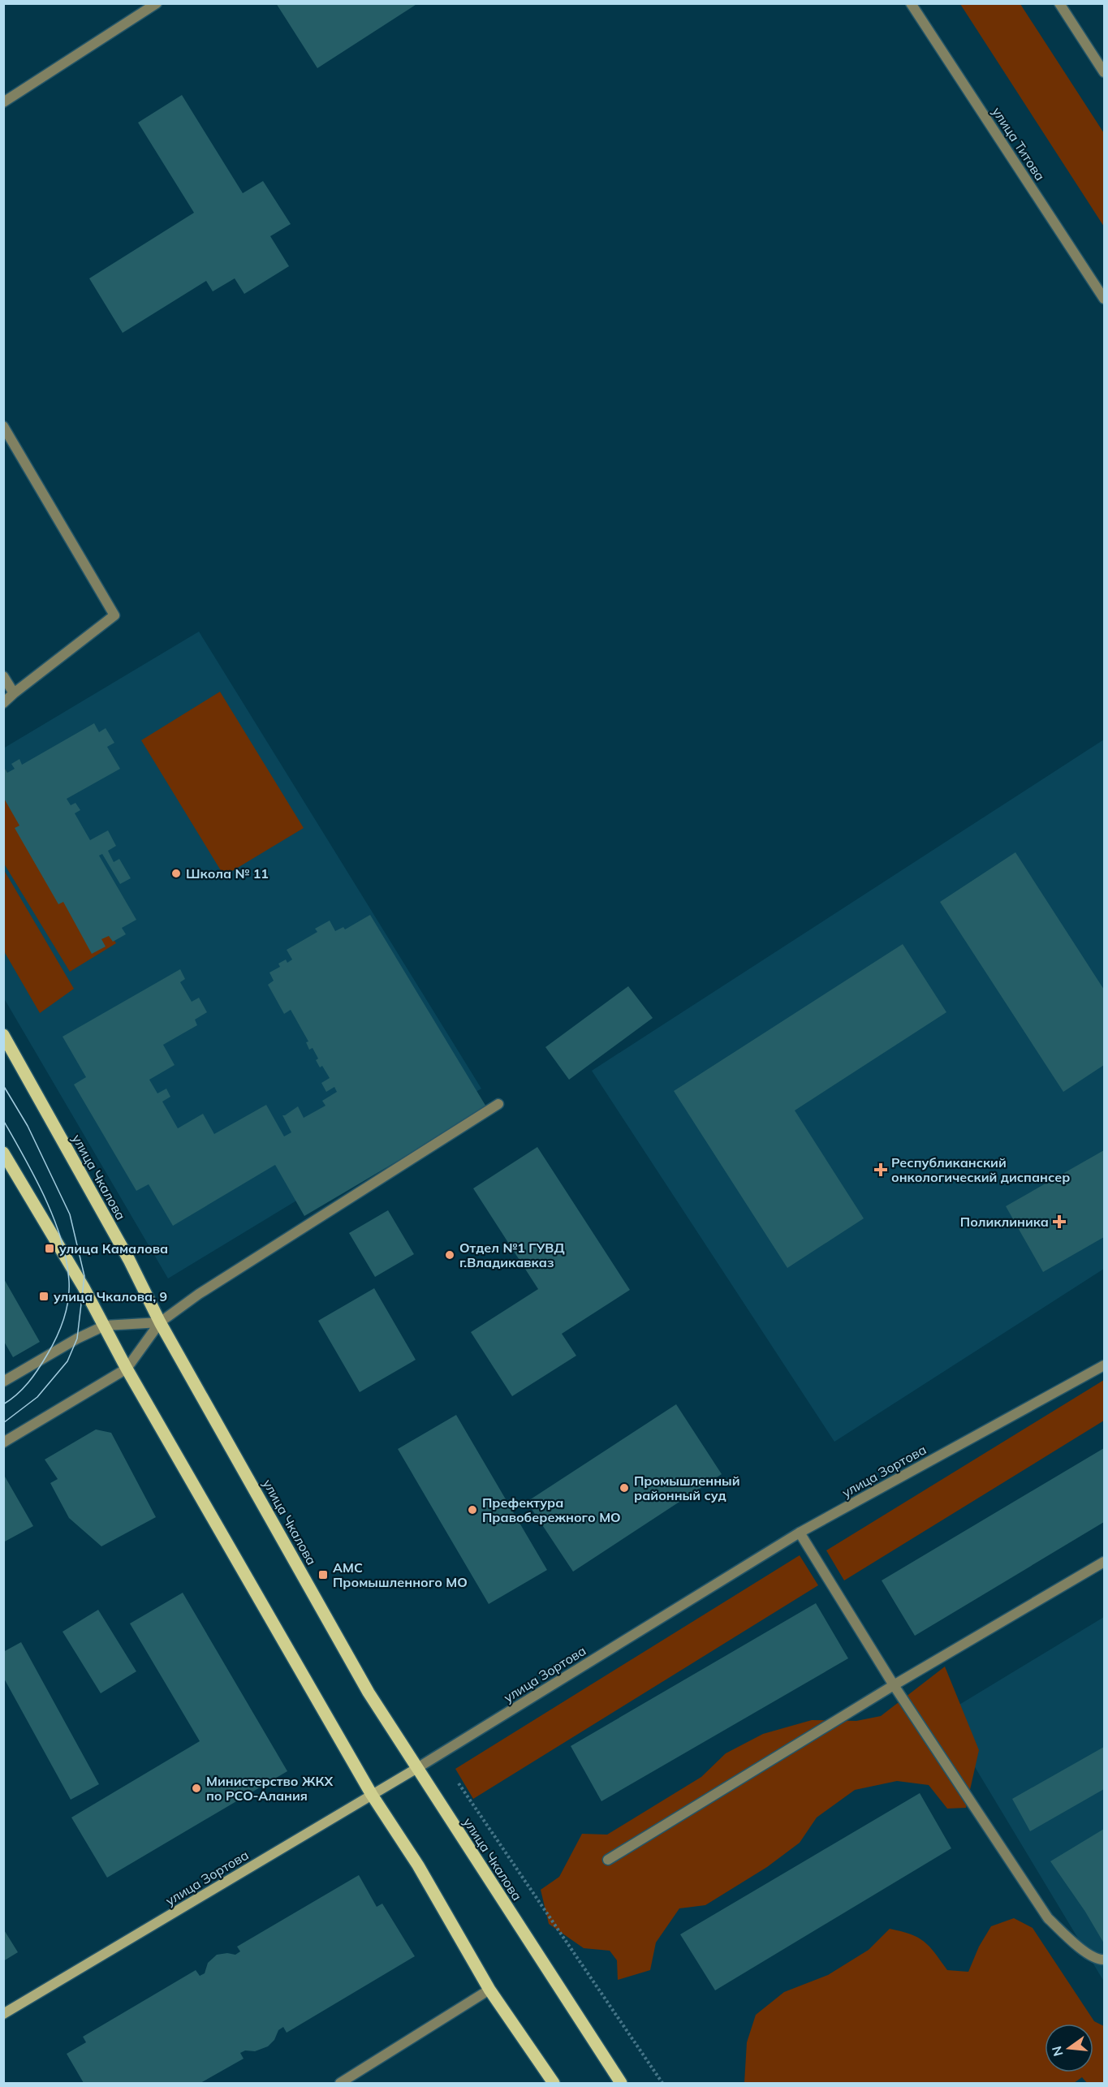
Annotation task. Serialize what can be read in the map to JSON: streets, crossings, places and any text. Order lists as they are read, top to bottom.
{
  "streets": {
    "main road": ["улица Чкалова", "улица Зортова"],
    "street": ["улица Титова"]
  },
  "crossings": [
    ["улица Чкалова", "улица Зортова"]
  ],
  "places": {
    "other": [
      "Школа № 11",
      "Отдел №1 ГУВД г.Владикавказ",
      "Промышленный районный суд",
      "Префектура Правобережного МО",
      "Министерство ЖКХ по РСО-Алания"
    ],
    "health": ["Республиканский онкологический диспансер", "Поликлиника"],
    "transit": ["улица Камалова", "улица Чкалова, 9", "АМС Промышленного МО"]
  },
  "north": "left"
}
